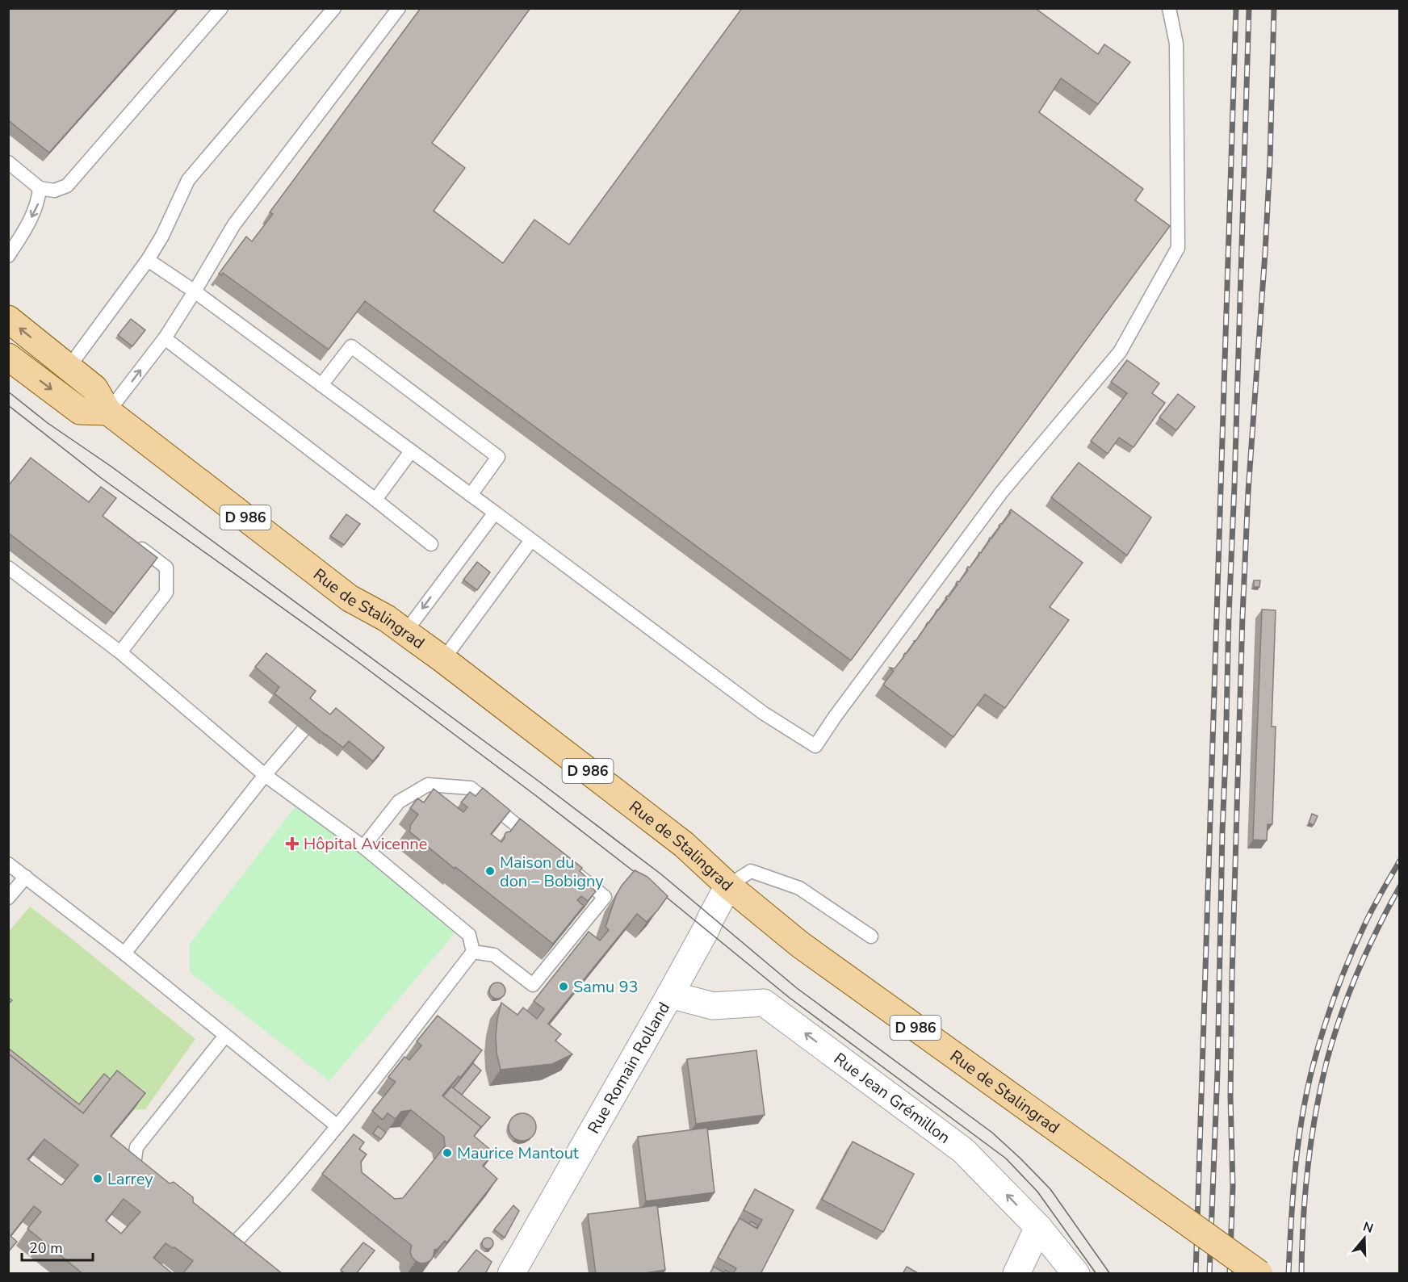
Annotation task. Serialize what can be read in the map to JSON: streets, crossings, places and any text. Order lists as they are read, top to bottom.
{
  "streets": {
    "main road": ["D 986", "Rue de Stalingrad"],
    "street": ["Rue Romain Rolland", "Rue Jean Grémillon"]
  },
  "crossings": [
    ["Rue de Stalingrad", "Rue Romain Rolland"],
    ["Rue Romain Rolland", "Rue Jean Grémillon"]
  ],
  "one_way": ["Rue Jean Grémillon"],
  "places": {
    "health": ["Hôpital Avicenne"],
    "other": [
      "Maison du don – Bobigny",
      "Samu 93",
      "Maurice Mantout",
      "Larrey"
    ]
  },
  "scale_bar": "20 m",
  "north": "top"
}
